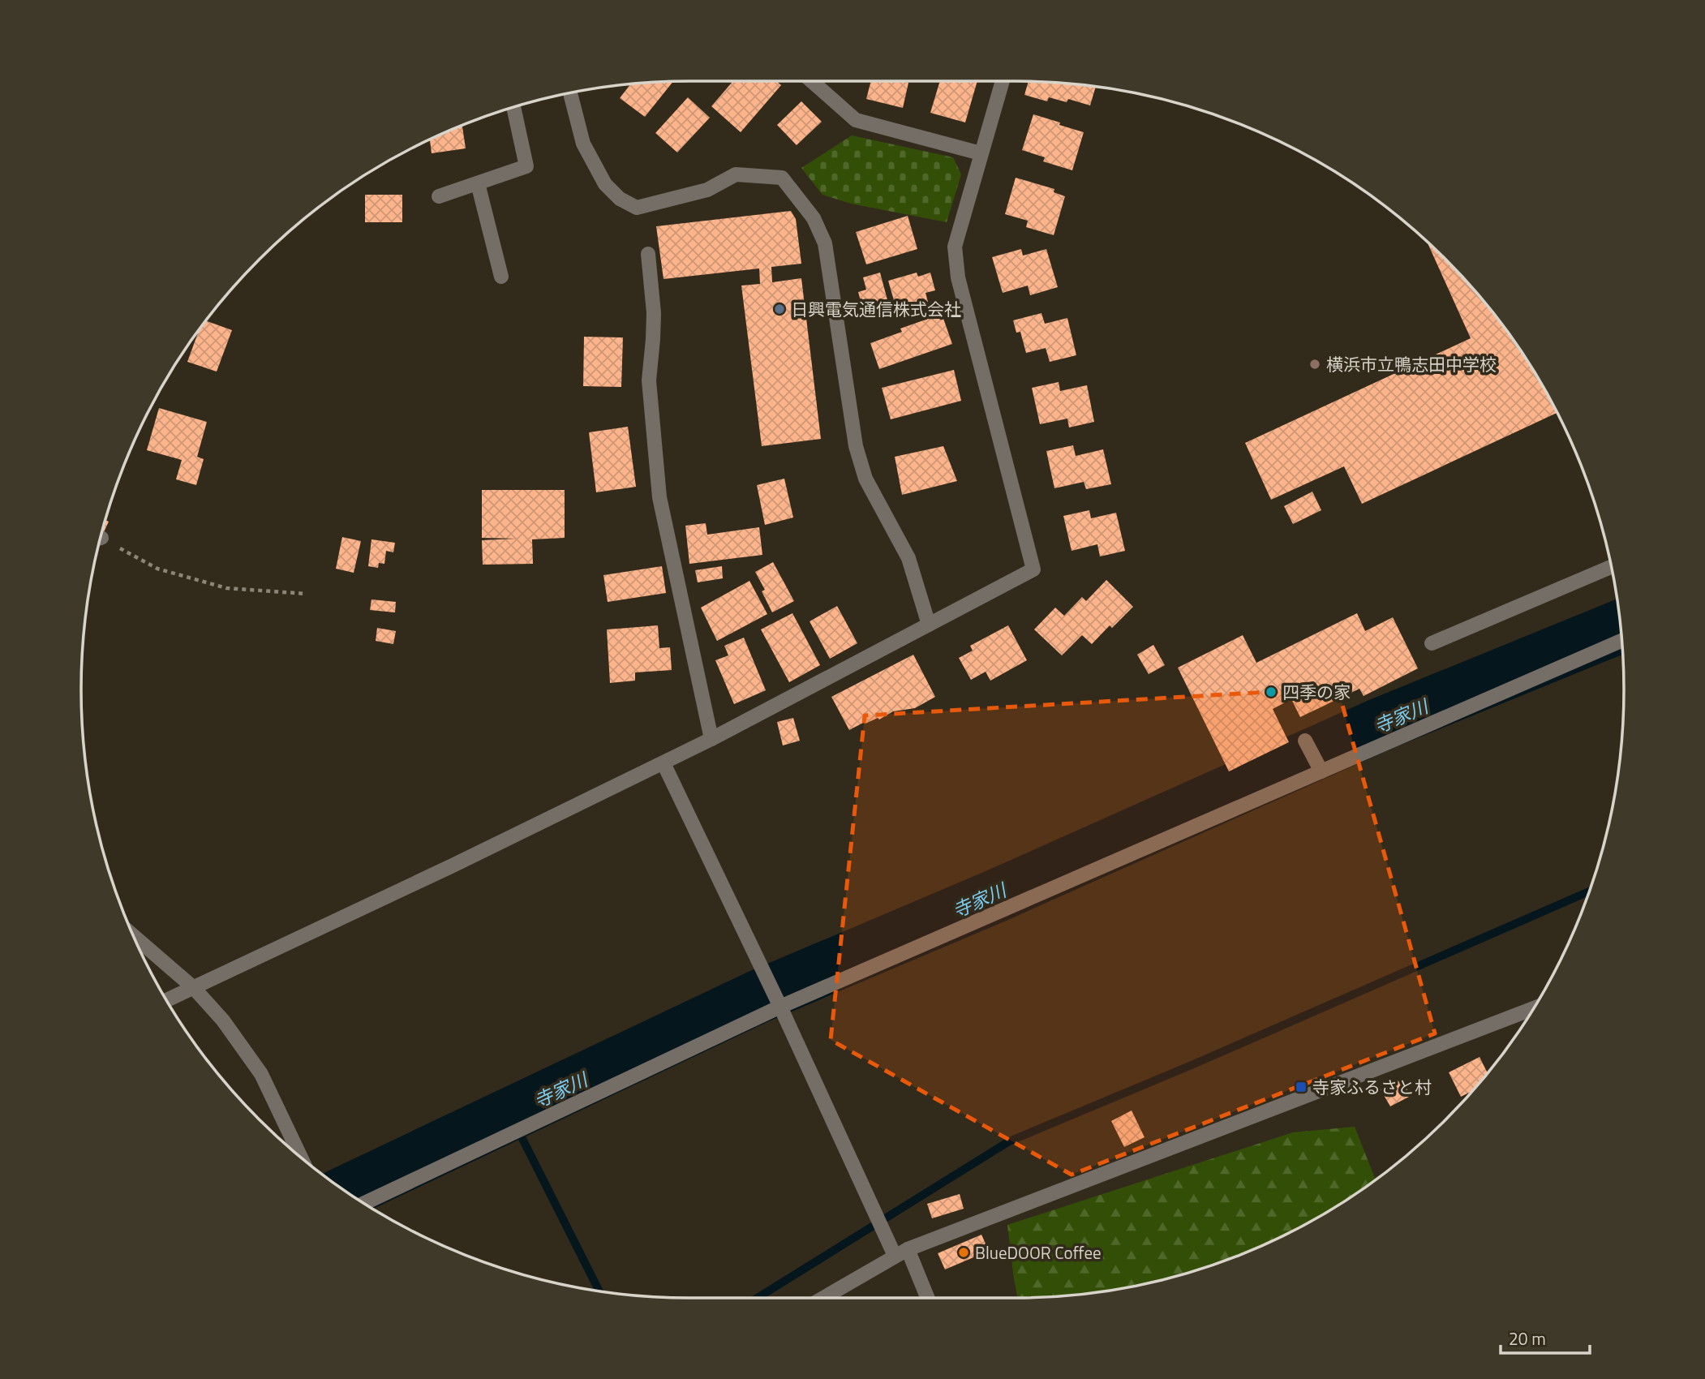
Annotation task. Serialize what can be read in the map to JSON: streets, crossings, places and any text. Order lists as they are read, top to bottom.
{
  "water": ["寺家川"],
  "places": {
    "other": [
      "日興電気通信株式会社",
      "横浜市立鴨志田中学校",
      "四季の家",
      "BlueDOOR Coffee"
    ],
    "transit": ["寺家ふるさと村"]
  },
  "scale_bar": "20 m"
}
